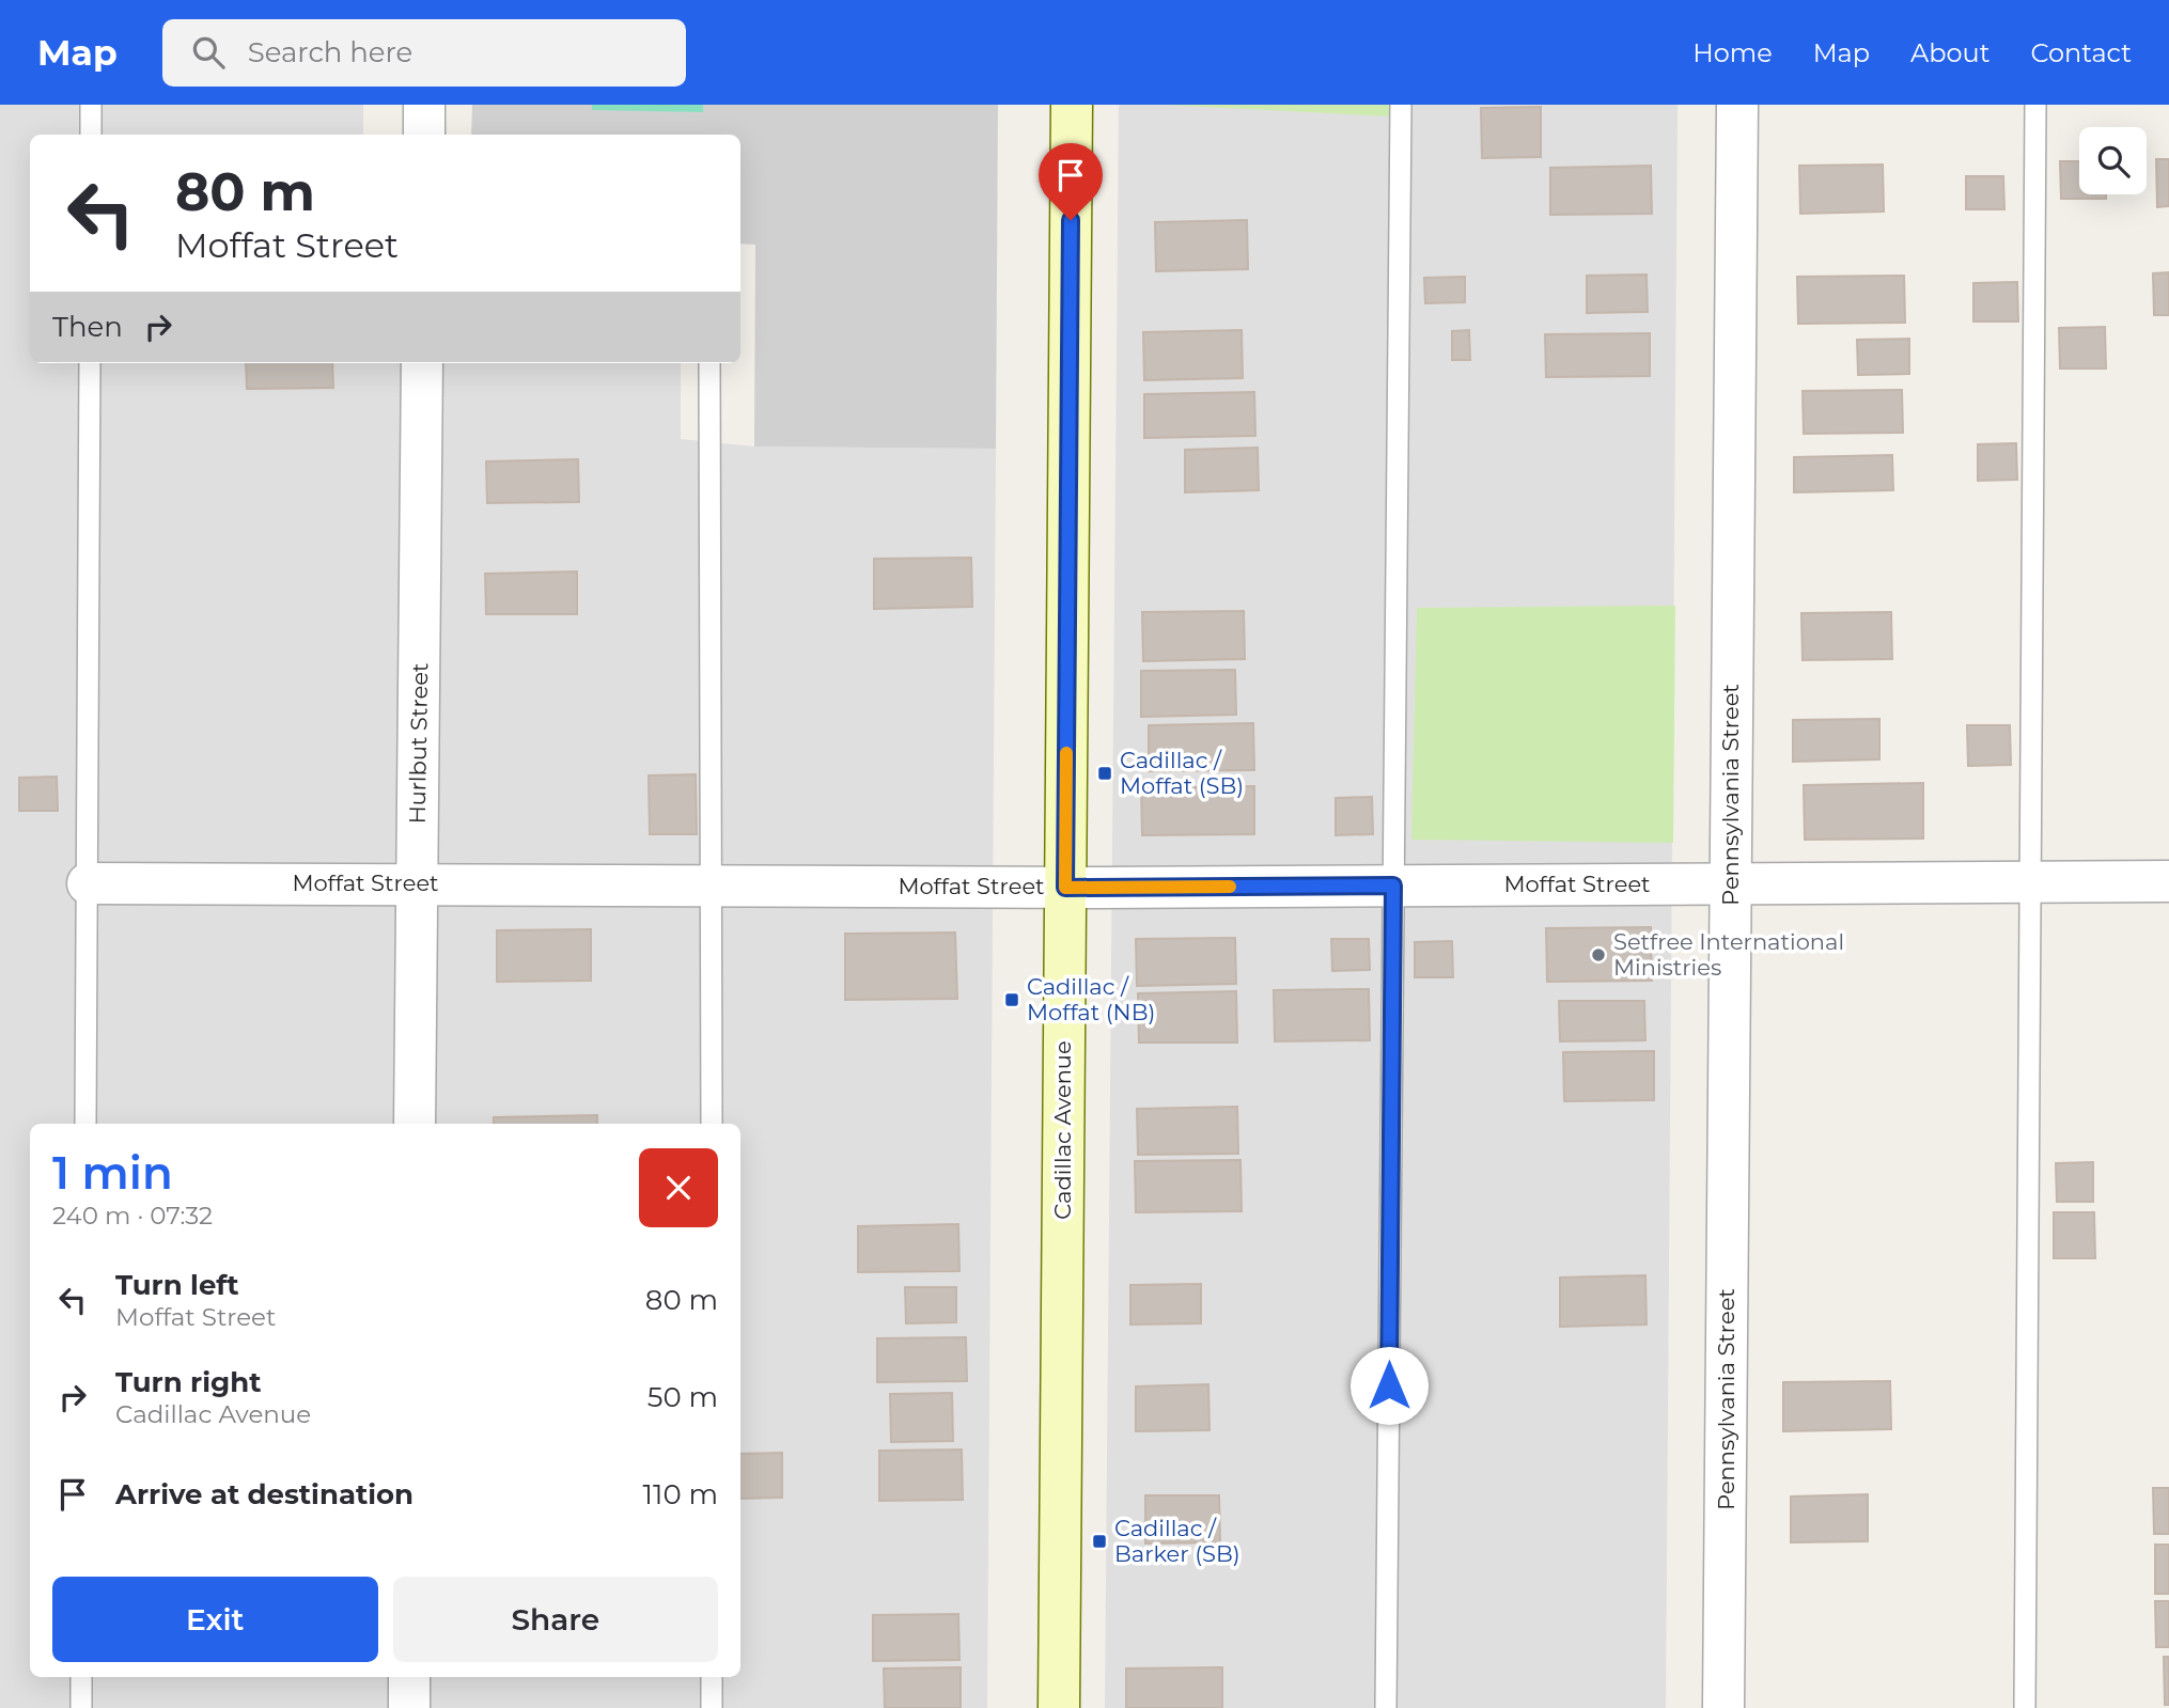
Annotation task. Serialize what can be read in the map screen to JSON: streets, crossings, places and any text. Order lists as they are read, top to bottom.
{
  "streets": {
    "main road": ["Cadillac Avenue"],
    "street": ["Hurlbut Street", "Pennsylvania Street", "Moffat Street"]
  },
  "crossings": [
    ["Hurlbut Street", "Moffat Street"],
    ["Pennsylvania Street", "Moffat Street"],
    ["Moffat Street", "Cadillac Avenue"]
  ],
  "places": {
    "transit": ["Cadillac / Moffat (SB)", "Cadillac / Moffat (NB)", "Cadillac / Barker (SB)"],
    "other": ["Setfree International Ministries"]
  },
  "page": {
    "header": "Map",
    "search": "Search here",
    "nav": [
      "Home",
      "Map",
      "About",
      "Contact"
    ],
    "turn": ["80 m", "Moffat Street"],
    "then": "Then",
    "heading": ["1 min", "240 m · 07:32"],
    "list": [
      {
        "name": "Turn left",
        "note": "Moffat Street",
        "value": "80 m"
      },
      {
        "name": "Turn right",
        "note": "Cadillac Avenue",
        "value": "50 m"
      },
      {
        "name": "Arrive at destination",
        "value": "110 m"
      }
    ],
    "buttons": ["Exit", "Share"]
  }
}
